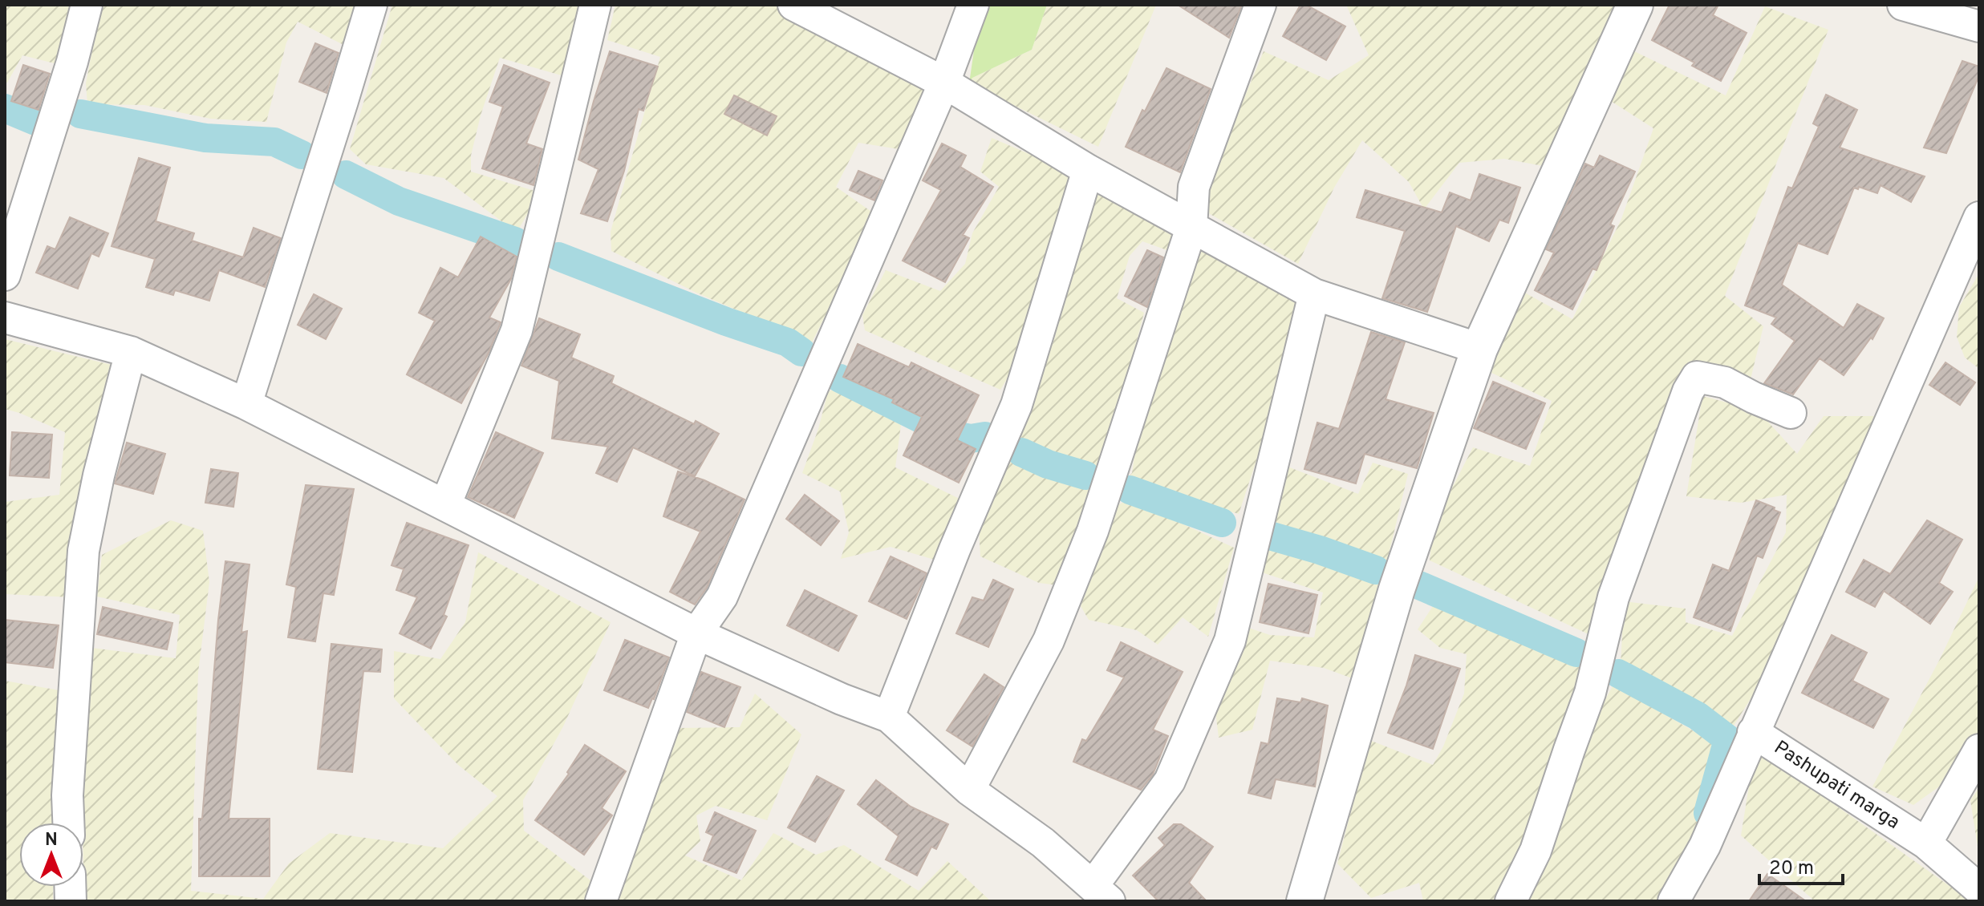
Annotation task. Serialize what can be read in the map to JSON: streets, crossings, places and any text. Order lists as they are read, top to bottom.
{
  "streets": {
    "street": ["Pashupati marga"]
  },
  "scale_bar": "20 m",
  "north": "top"
}
